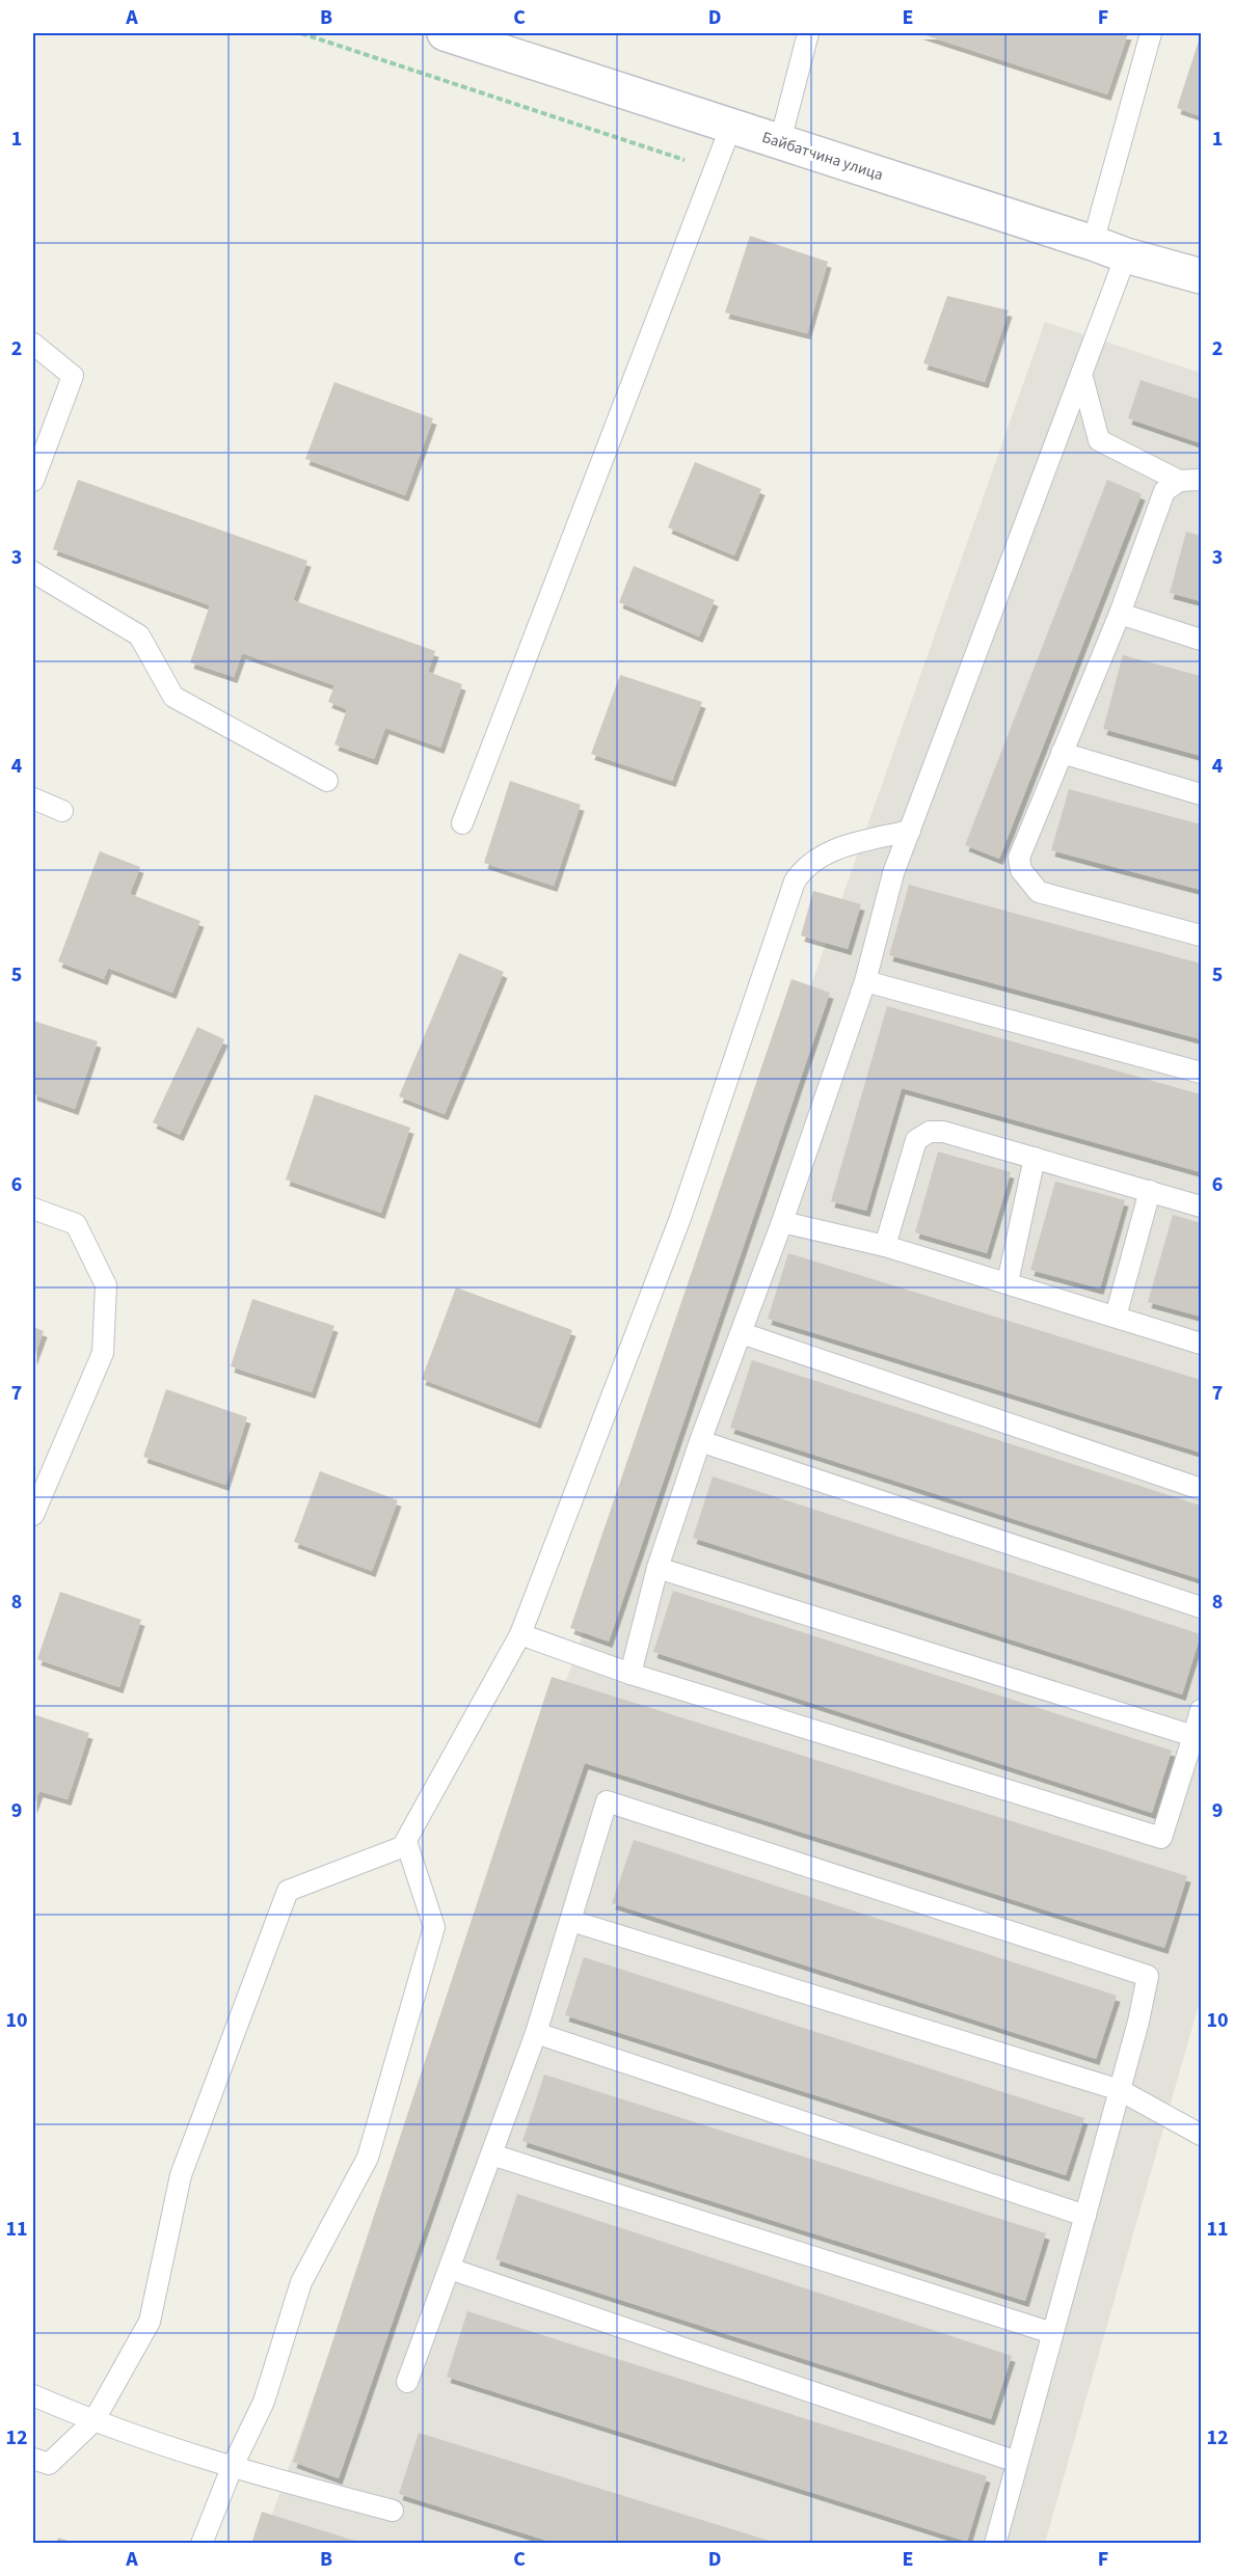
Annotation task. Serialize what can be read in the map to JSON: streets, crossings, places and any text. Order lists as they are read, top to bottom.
{
  "streets": {
    "street": ["Байбатчина улица"]
  },
  "grid": {
    "columns": [
      "A",
      "B",
      "C",
      "D",
      "E",
      "F"
    ],
    "rows": [
      "1",
      "2",
      "3",
      "4",
      "5",
      "6",
      "7",
      "8",
      "9",
      "10",
      "11",
      "12"
    ]
  }
}
